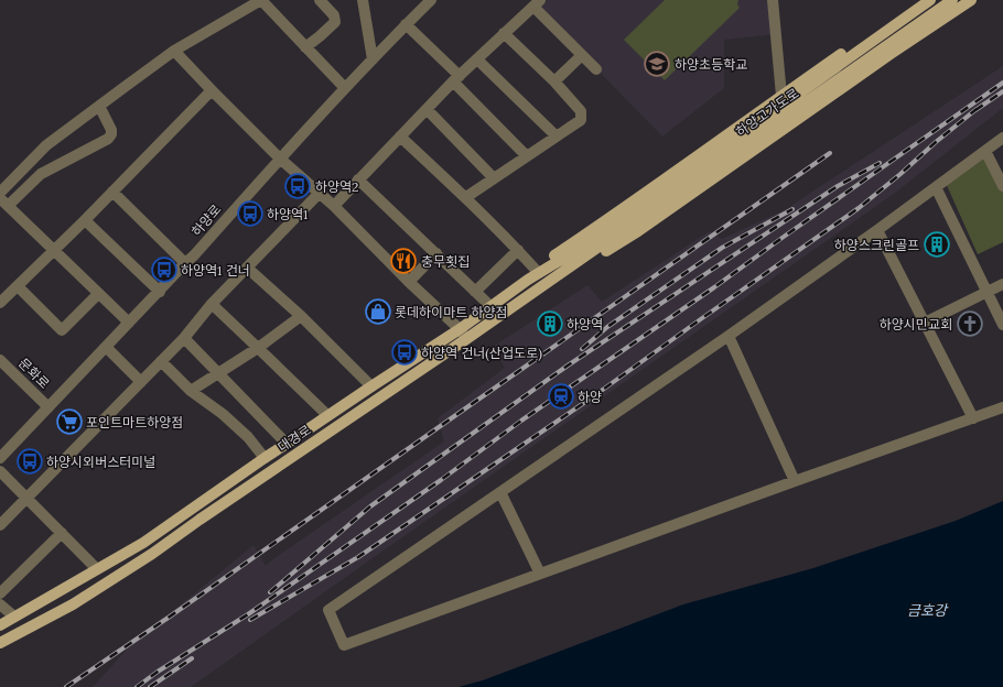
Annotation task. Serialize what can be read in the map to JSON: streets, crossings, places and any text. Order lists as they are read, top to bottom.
{
  "streets": {
    "main road": ["하양고가도로", "대경로"],
    "street": ["하양로", "문화로"]
  },
  "crossings": [
    ["하양고가도로", "대경로"],
    ["하양로", "문화로"]
  ],
  "water": ["금호강"],
  "places": {
    "school or university": ["하양초등학교"],
    "bus stop": [
      "하양역2",
      "하양역1",
      "하양역1 건너",
      "하양역 건너(산업도로)",
      "하양시외버스터미널"
    ],
    "building": ["하양스크린골프", "하양역"],
    "restaurant": ["충무횟집"],
    "shop": ["롯데하이마트 하양점"],
    "church": ["하양시민교회"],
    "station": ["하양"],
    "supermarket": ["포인트마트하양점"]
  }
}
